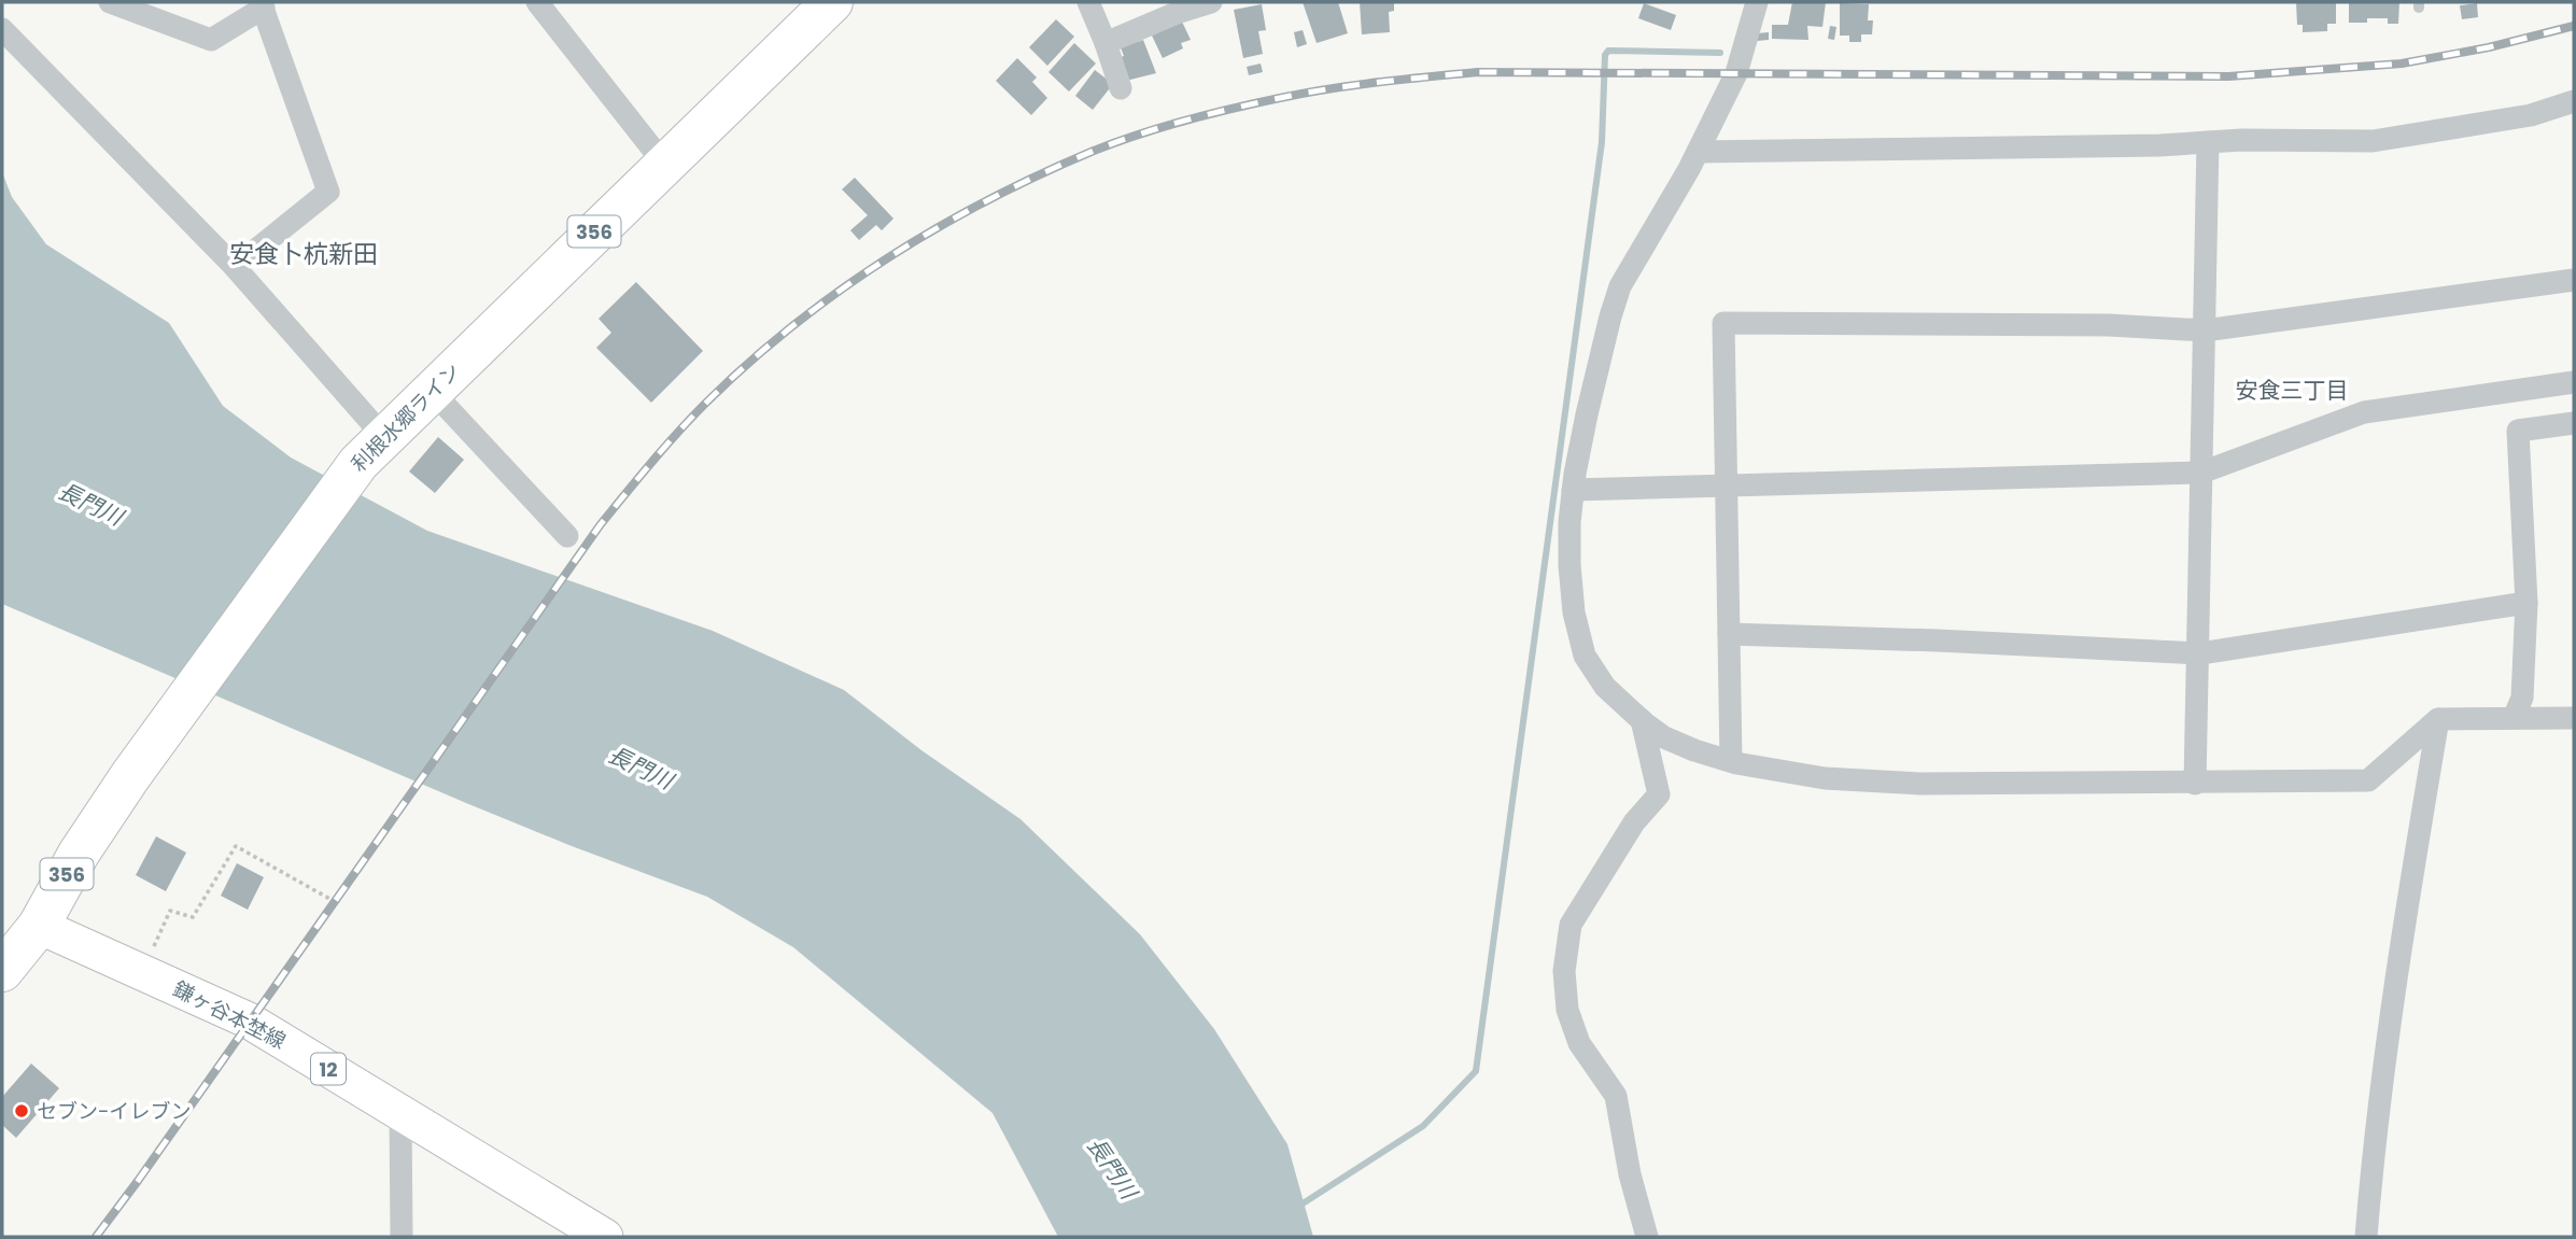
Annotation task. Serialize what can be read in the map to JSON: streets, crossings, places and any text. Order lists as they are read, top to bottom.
{
  "streets": {
    "highway": ["356", "利根水郷ライン"],
    "main road": ["鎌ヶ谷本埜線", "12"]
  },
  "crossings": [
    ["利根水郷ライン", "鎌ヶ谷本埜線"]
  ],
  "districts": ["安食卜杭新田", "安食三丁目"],
  "water": ["長門川"],
  "places": ["セブン-イレブン"]
}
